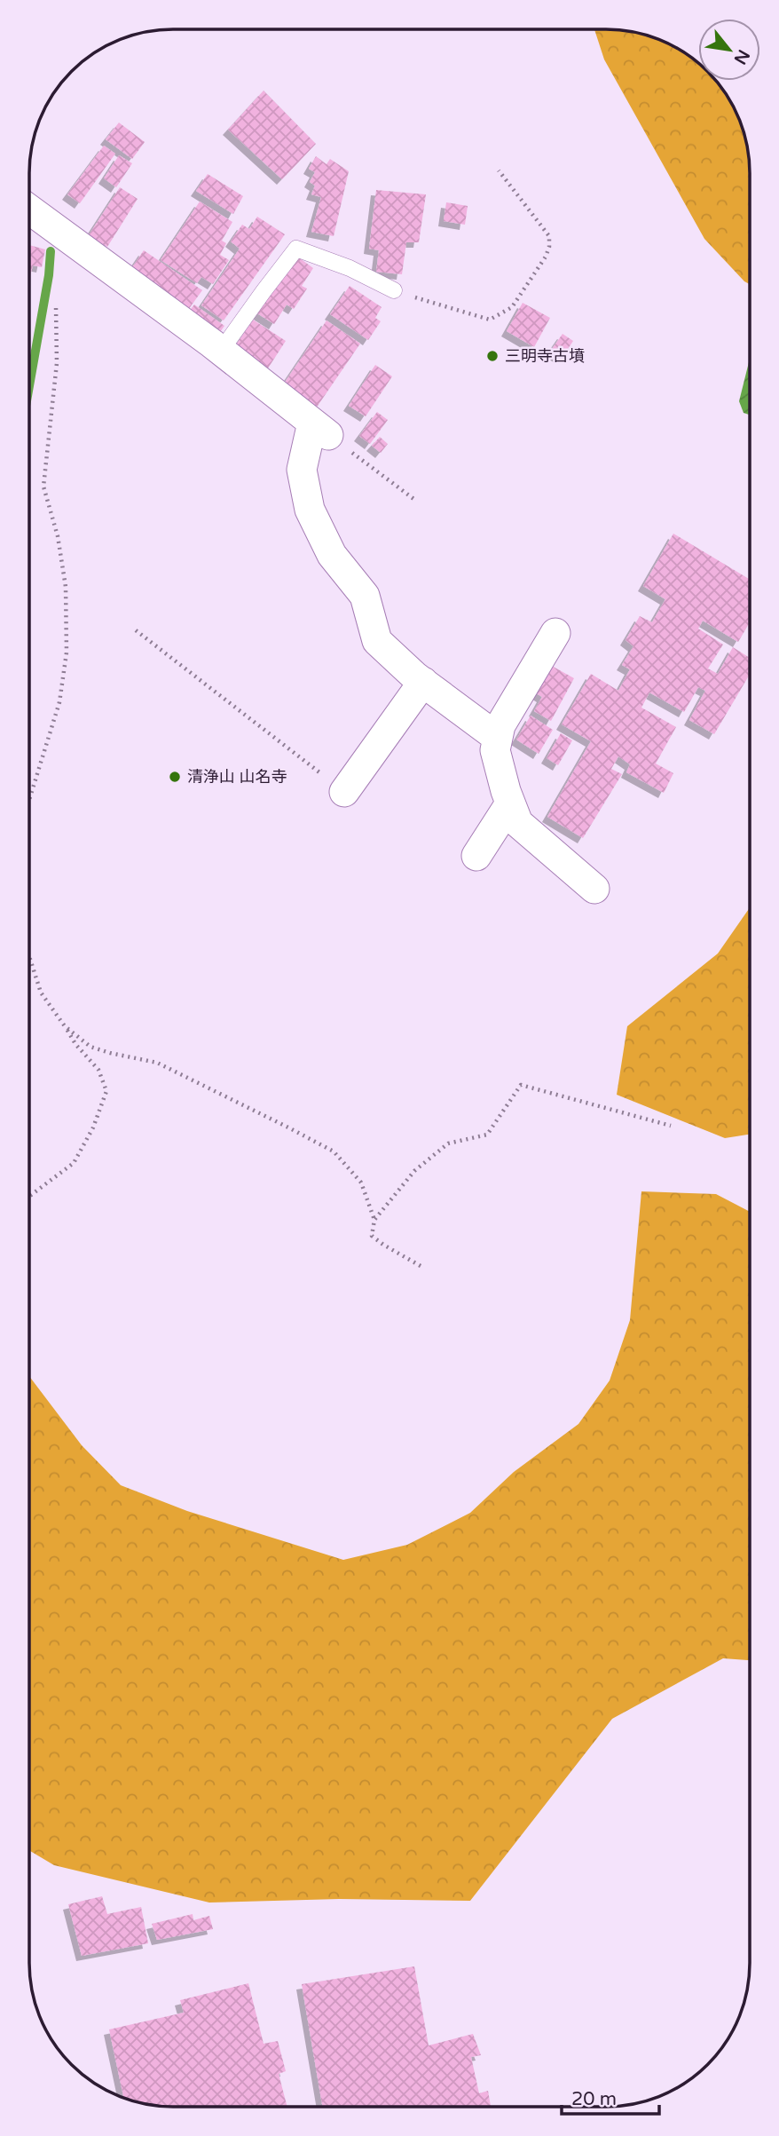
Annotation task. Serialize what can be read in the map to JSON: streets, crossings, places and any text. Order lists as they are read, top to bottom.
{
  "places": ["三明寺古墳", "清浄山 山名寺"],
  "scale_bar": "20 m",
  "north": "bottom right"
}
